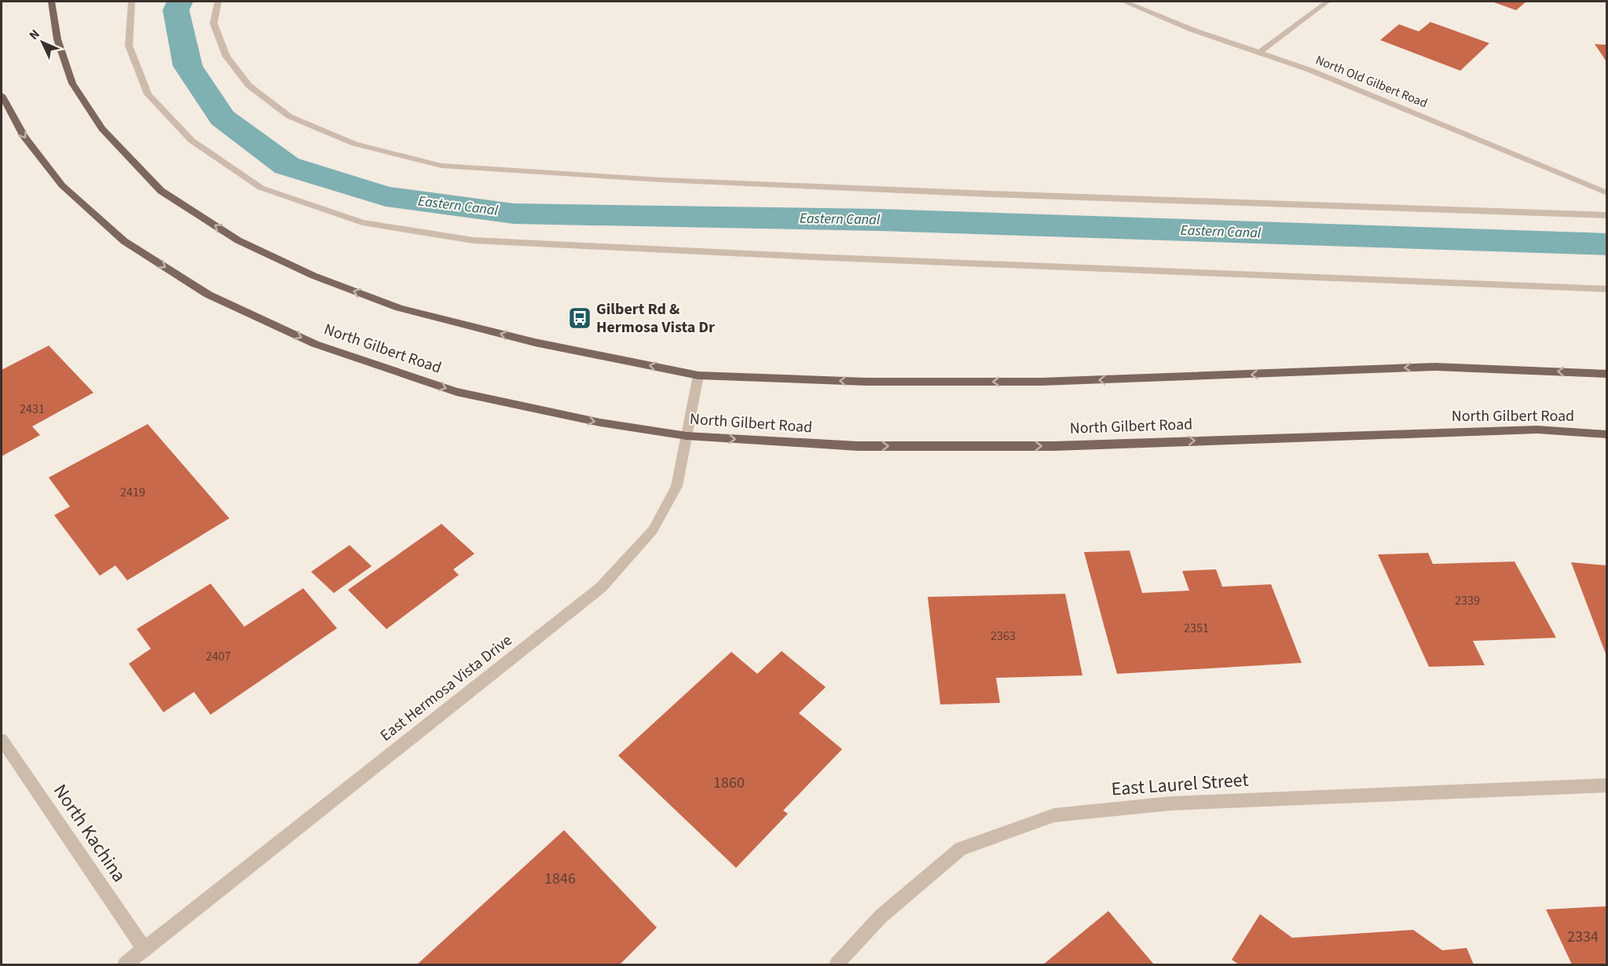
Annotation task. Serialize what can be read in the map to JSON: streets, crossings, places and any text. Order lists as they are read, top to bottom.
{
  "streets": {
    "main road": ["North Gilbert Road"],
    "street": [
      "North Old Gilbert Road",
      "East Hermosa Vista Drive",
      "East Laurel Street",
      "North Kachina"
    ]
  },
  "crossings": [
    ["North Gilbert Road", "East Hermosa Vista Drive"],
    ["East Hermosa Vista Drive", "North Kachina"]
  ],
  "water": ["Eastern Canal"],
  "places": {
    "bus stop": ["Gilbert Rd & Hermosa Vista Dr"]
  },
  "house_numbers": [
    "2431",
    "2419",
    "2339",
    "2351",
    "2363",
    "2407",
    "1860",
    "1846",
    "2334"
  ],
  "north": "top left"
}
